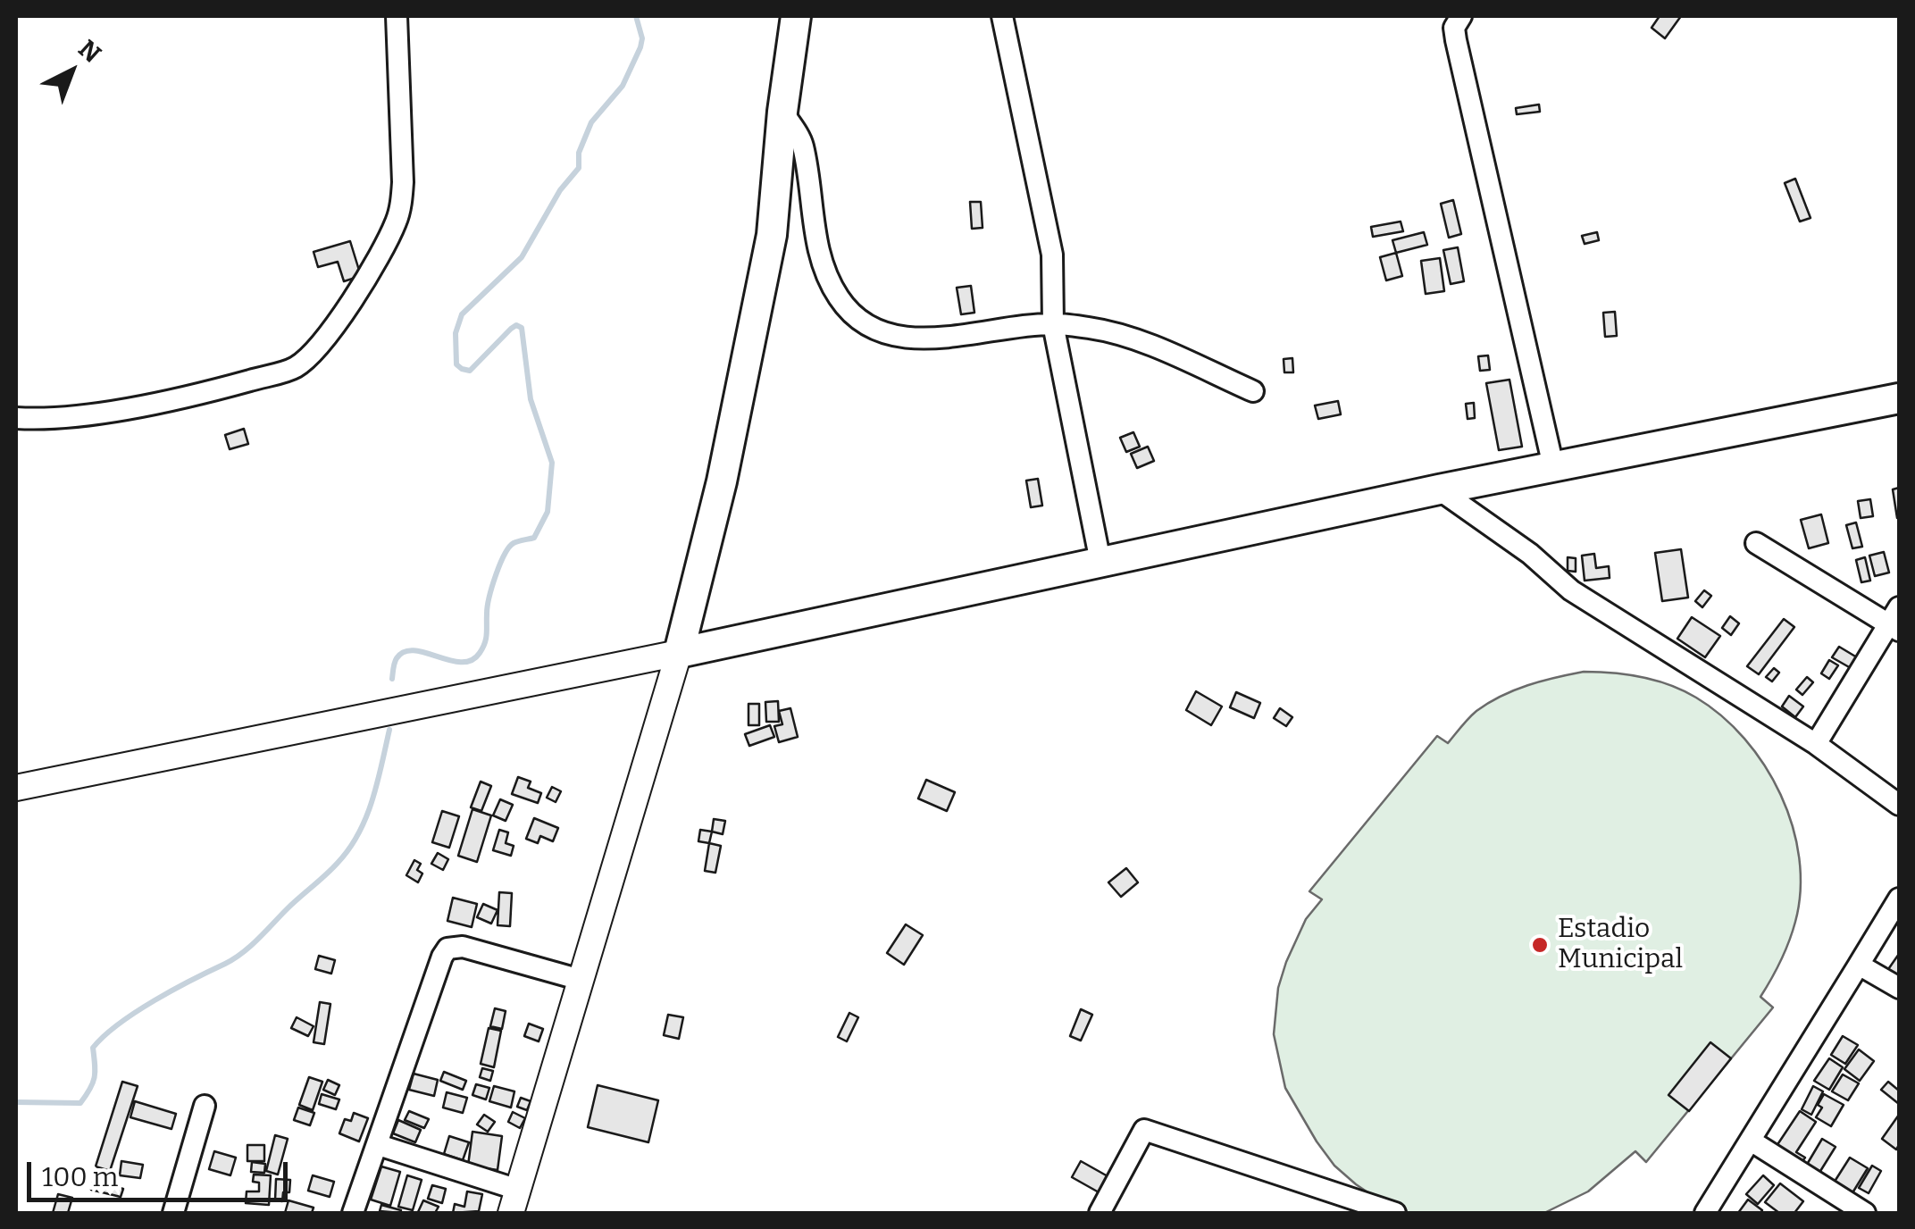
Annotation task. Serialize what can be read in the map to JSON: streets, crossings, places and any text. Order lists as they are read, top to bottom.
{
  "places": ["Estadio Municipal"],
  "scale_bar": "100 m",
  "north": "top right"
}
